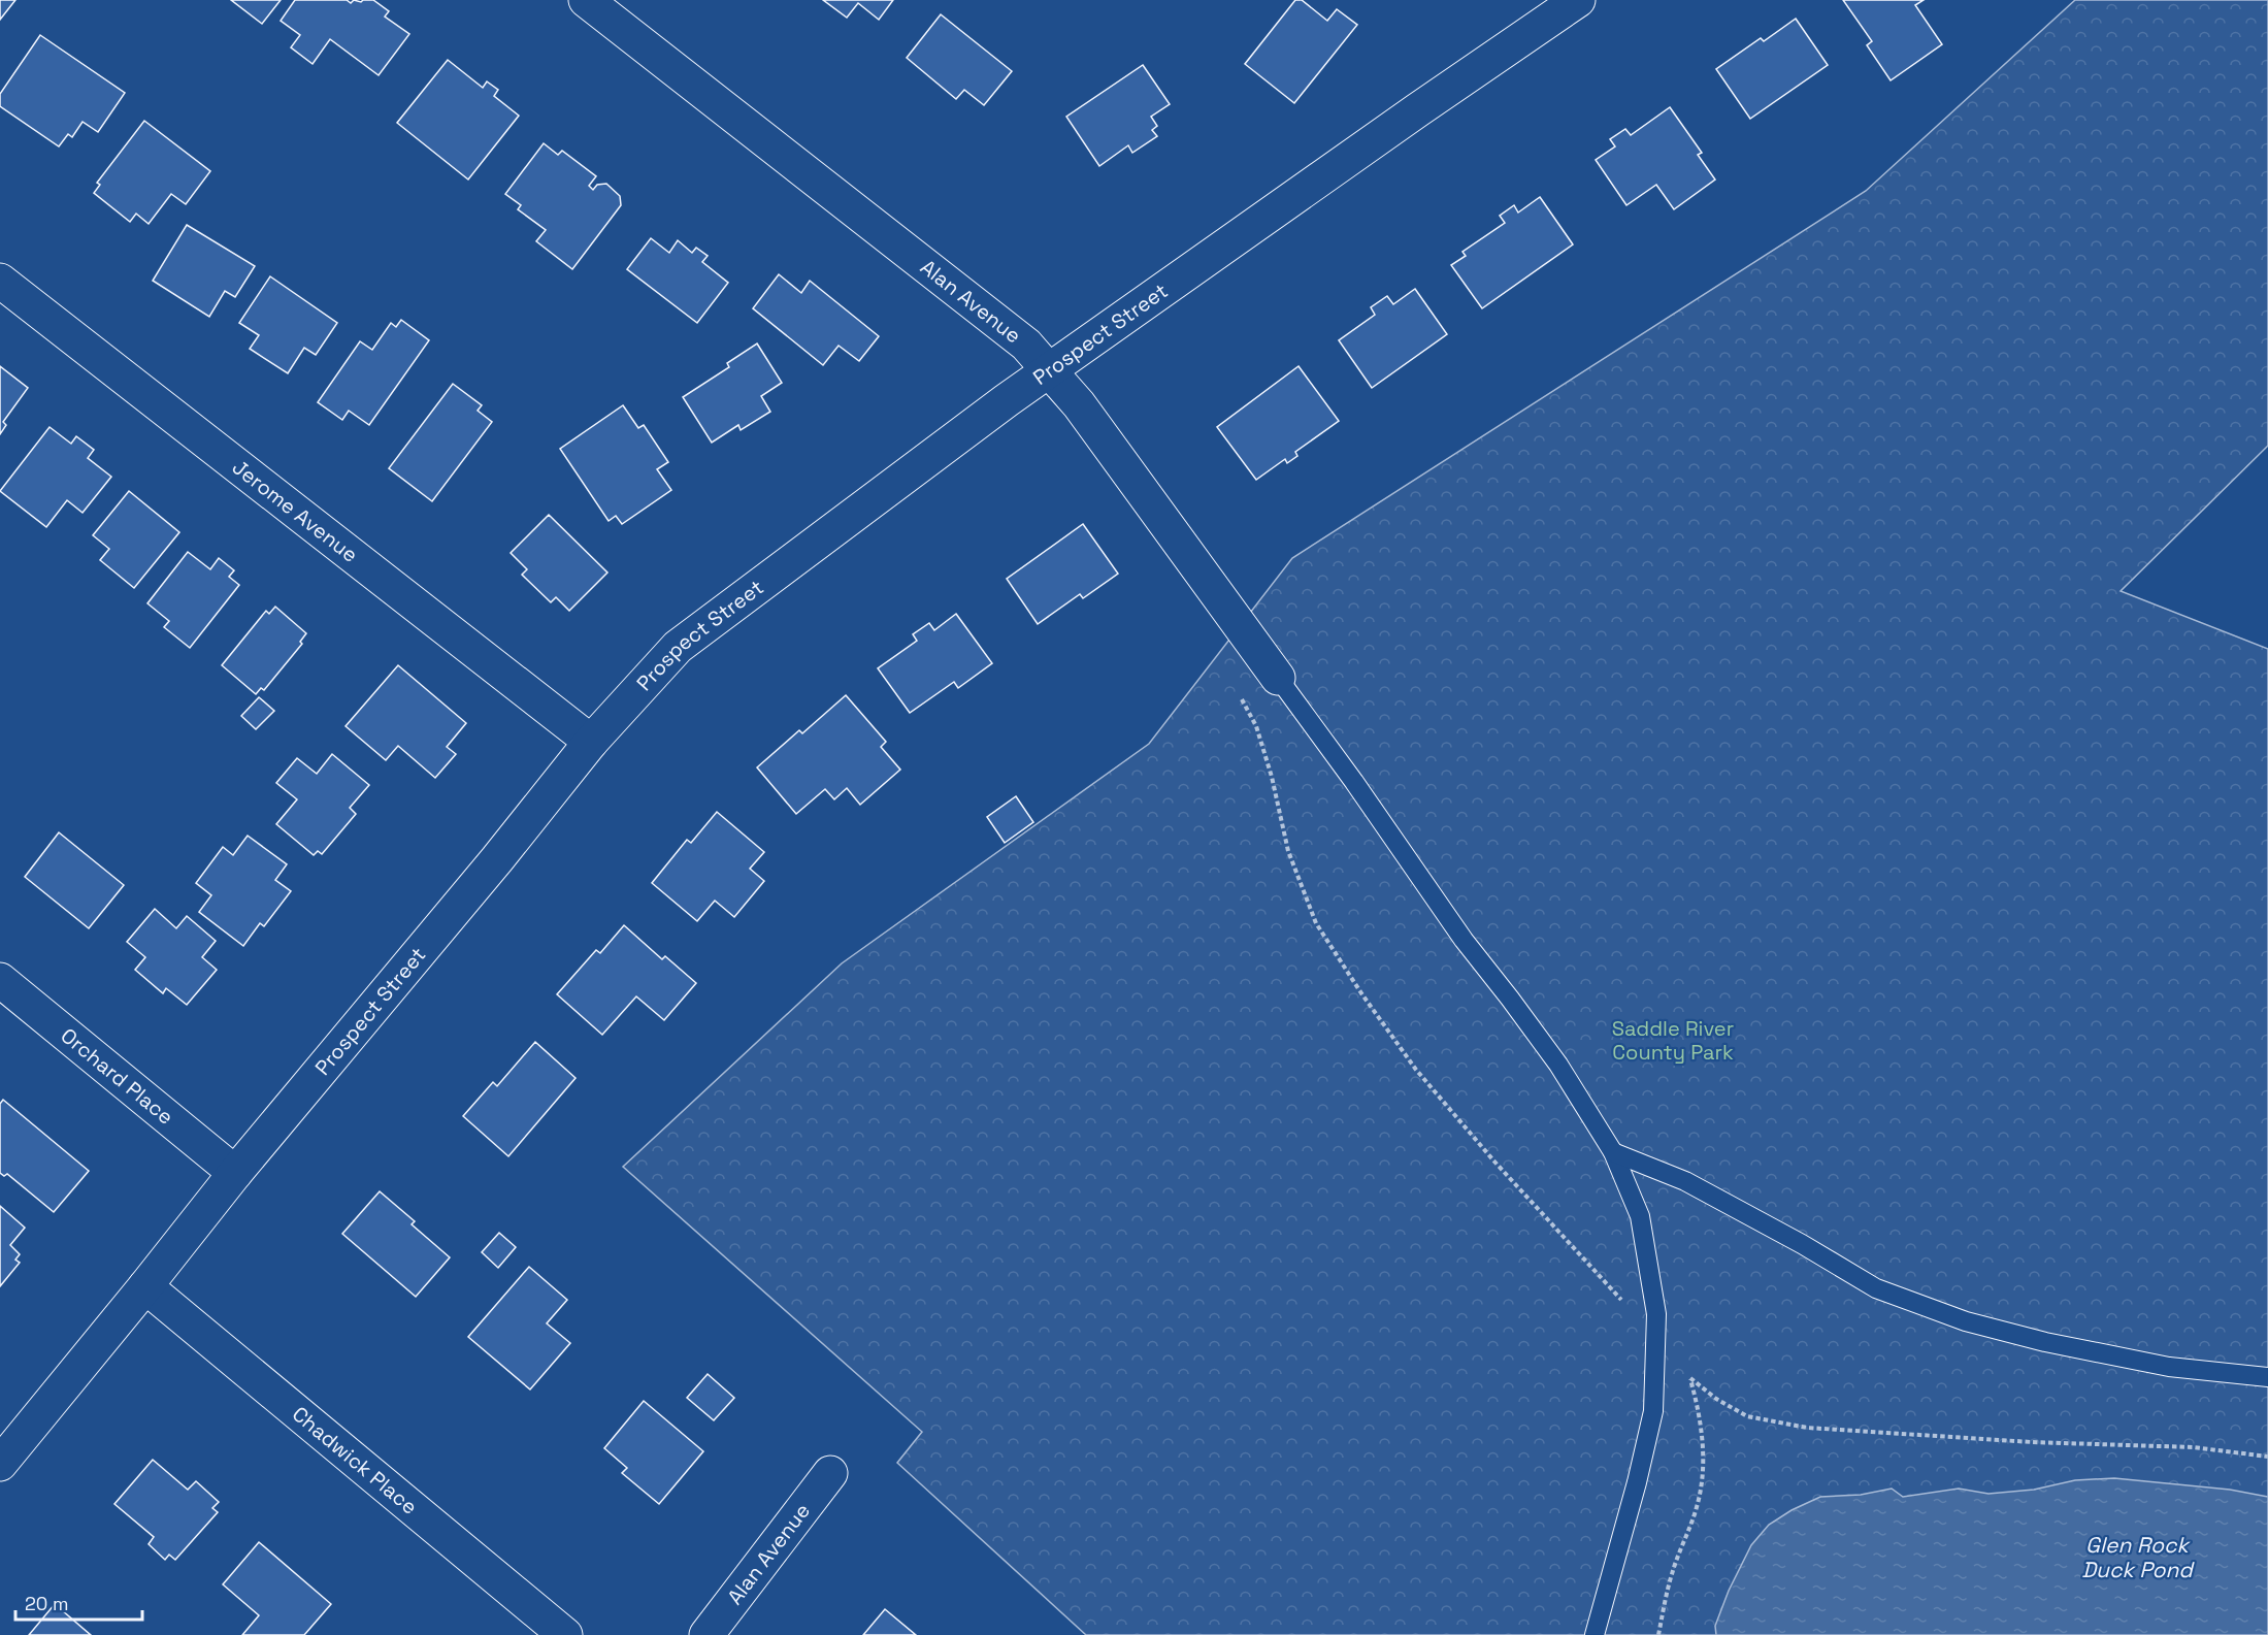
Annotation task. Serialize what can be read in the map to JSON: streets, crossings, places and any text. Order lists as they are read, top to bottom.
{
  "streets": {
    "street": [
      "Alan Avenue",
      "Prospect Street",
      "Jerome Avenue",
      "Orchard Place",
      "Chadwick Place"
    ]
  },
  "crossings": [
    ["Alan Avenue", "Prospect Street"],
    ["Prospect Street", "Jerome Avenue"],
    ["Prospect Street", "Orchard Place"],
    ["Prospect Street", "Chadwick Place"]
  ],
  "water": ["Glen Rock Duck Pond"],
  "parks": ["Saddle River County Park"],
  "scale_bar": "20 m"
}
